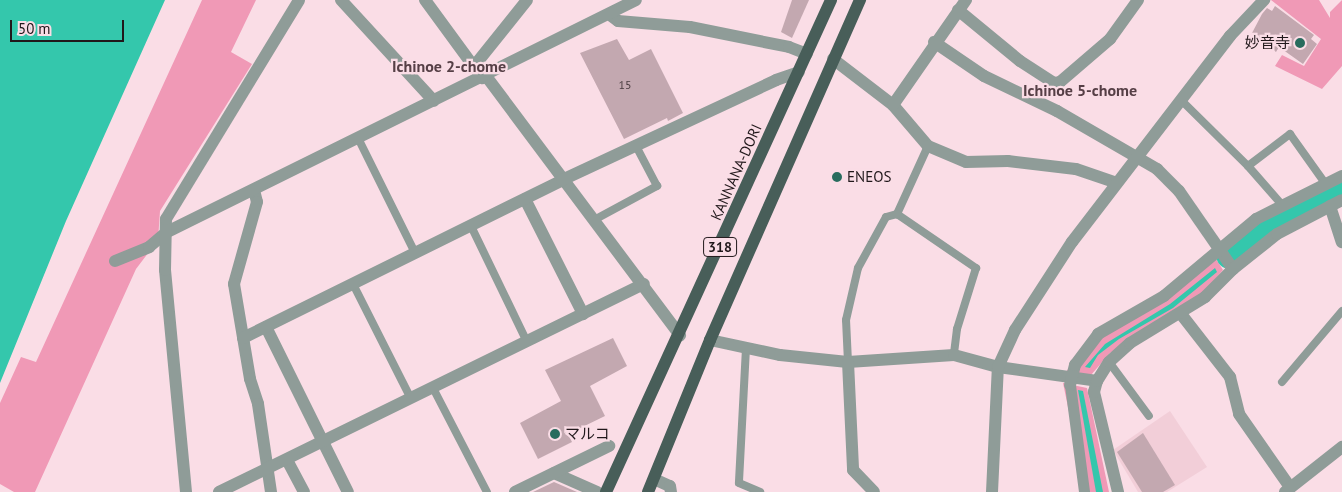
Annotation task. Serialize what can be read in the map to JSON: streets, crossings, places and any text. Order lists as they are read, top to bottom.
{
  "streets": {
    "main road": ["KANNANA-DORI", "318"]
  },
  "districts": ["Ichinoe 2-chome", "Ichinoe 5-chome"],
  "places": ["妙音寺", "ENEOS", "マルコ"],
  "house_numbers": ["15"],
  "scale_bar": "50 m"
}
